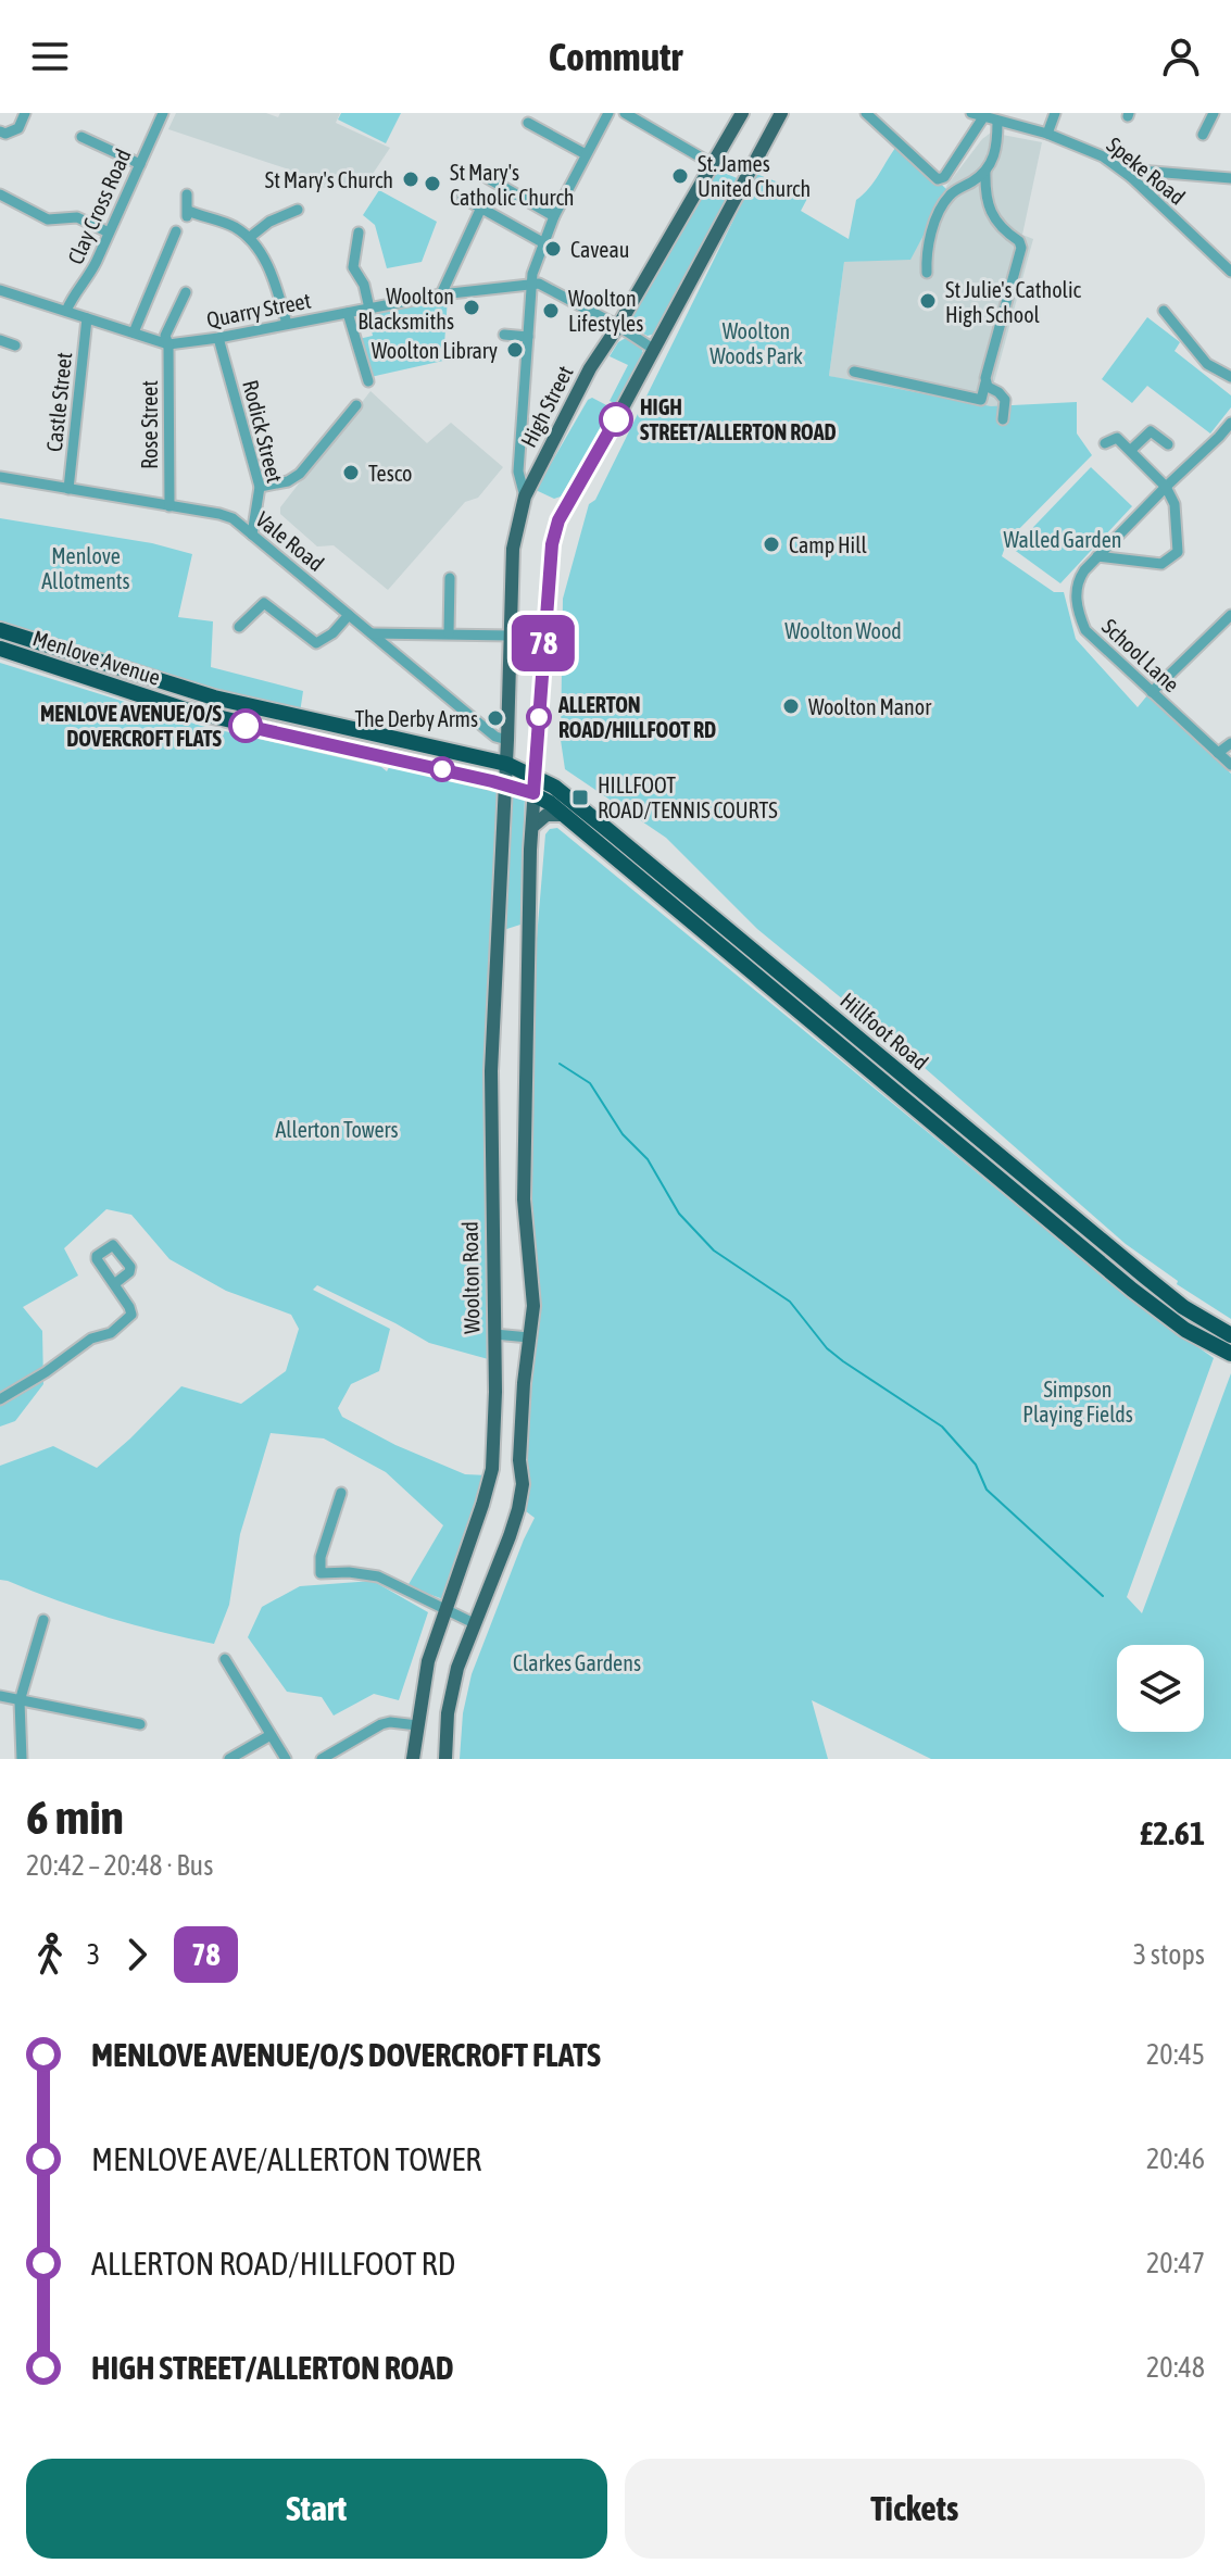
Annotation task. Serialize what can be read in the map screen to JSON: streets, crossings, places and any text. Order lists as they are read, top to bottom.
{
  "streets": {
    "highway": ["Menlove Avenue", "Hillfoot Road"],
    "main road": ["High Street", "Woolton Road"],
    "street": [
      "Speke Road",
      "Clay Cross Road",
      "Quarry Street",
      "Castle Street",
      "Rose Street",
      "Rodick Street",
      "Vale Road",
      "School Lane"
    ]
  },
  "crossings": [
    ["Clay Cross Road", "Quarry Street"],
    ["Quarry Street", "Castle Street"],
    ["Quarry Street", "Rose Street"],
    ["Quarry Street", "Rodick Street"],
    ["Castle Street", "Vale Road"],
    ["High Street", "Woolton Road"],
    ["Rose Street", "Vale Road"],
    ["Rodick Street", "Vale Road"],
    ["Vale Road", "Woolton Road"],
    ["Menlove Avenue", "Hillfoot Road"],
    ["Menlove Avenue", "Woolton Road"],
    ["Hillfoot Road", "Woolton Road"]
  ],
  "parks": [
    "Woolton Woods Park",
    "Walled Garden",
    "Menlove Allotments",
    "Woolton Wood",
    "Allerton Towers",
    "Simpson Playing Fields",
    "Clarkes Gardens"
  ],
  "places": {
    "other": [
      "St. James United Church",
      "St Mary's Church",
      "St Mary's Catholic Church",
      "Caveau",
      "St Julie's Catholic High School",
      "Woolton Blacksmiths",
      "Woolton Lifestyles",
      "Woolton Library",
      "HIGH STREET/ALLERTON ROAD",
      "Tesco",
      "Camp Hill",
      "Woolton Manor",
      "ALLERTON ROAD/HILLFOOT RD",
      "The Derby Arms",
      "MENLOVE AVENUE/O/S DOVERCROFT FLATS"
    ],
    "transit": ["HILLFOOT ROAD/TENNIS COURTS"]
  },
  "lines": ["bus line 78"],
  "page": {
    "header": "Commutr",
    "on_map": "78",
    "heading": ["6 min", "20:42 – 20:48 · Bus", "£2.61"],
    "legs": ["3", "78", "3 stops"],
    "list": [
      {
        "name": "MENLOVE AVENUE/O/S DOVERCROFT FLATS",
        "value": "20:45"
      },
      {
        "name": "MENLOVE AVE/ALLERTON TOWER",
        "value": "20:46"
      },
      {
        "name": "ALLERTON ROAD/HILLFOOT RD",
        "value": "20:47"
      },
      {
        "name": "HIGH STREET/ALLERTON ROAD",
        "value": "20:48"
      }
    ],
    "buttons": ["Start", "Tickets"]
  }
}
